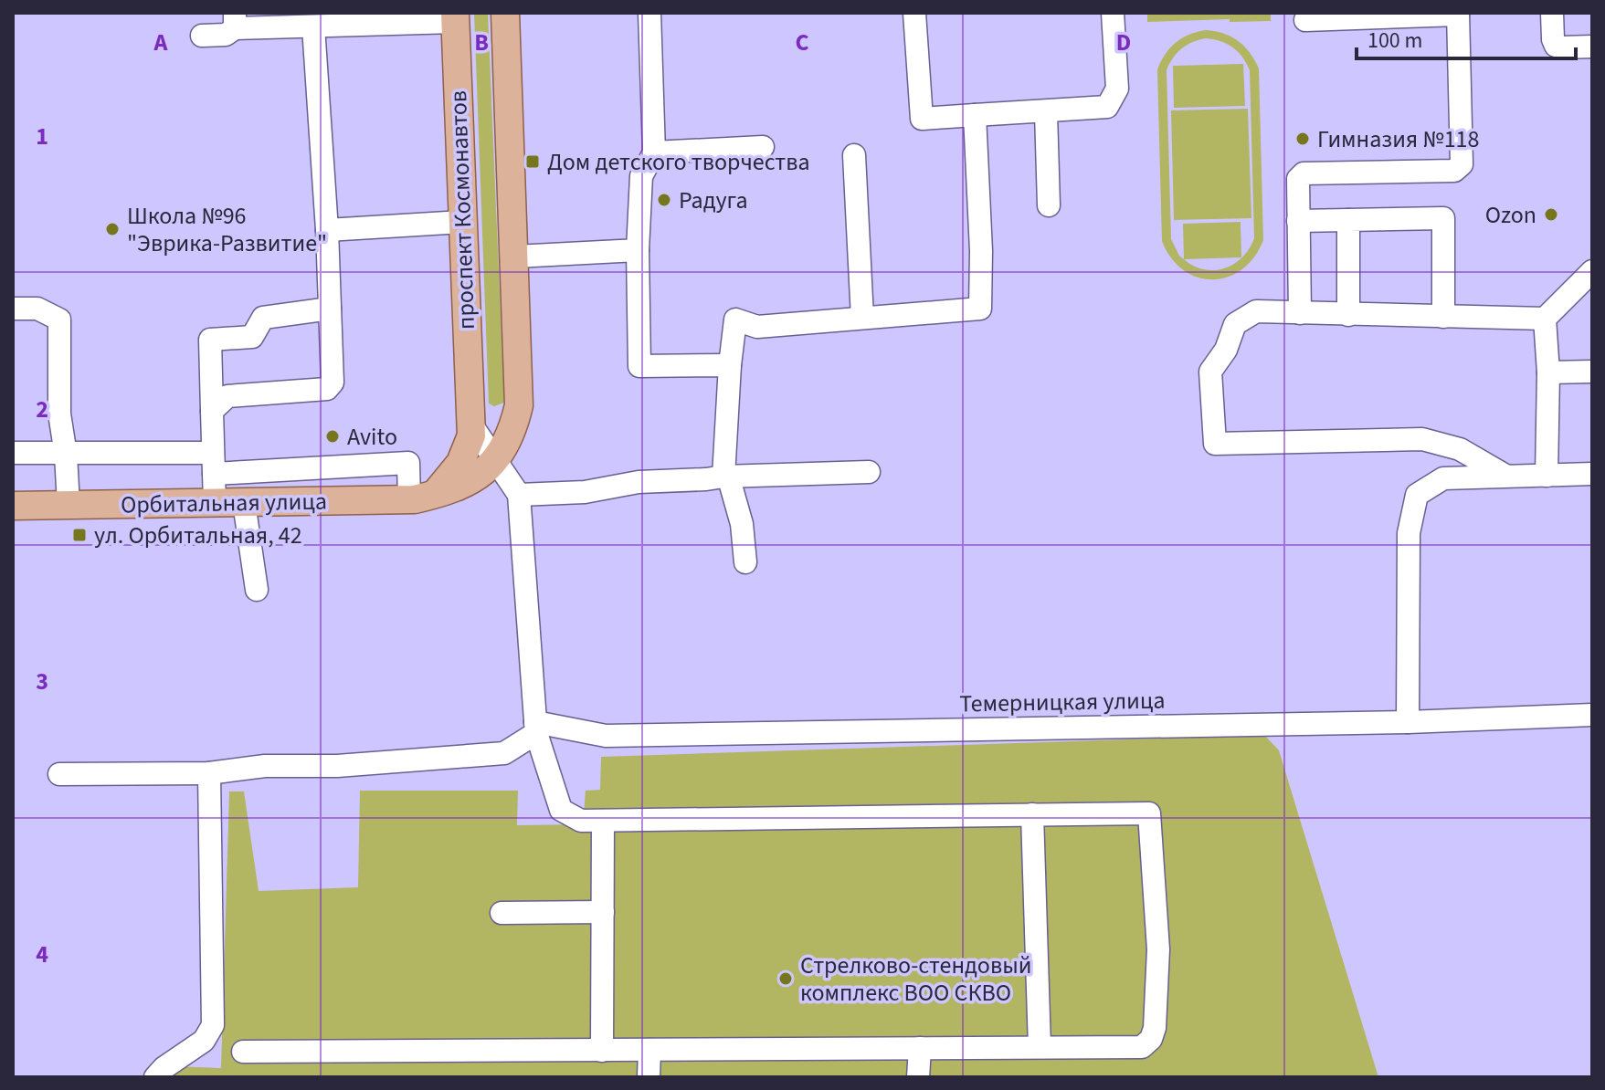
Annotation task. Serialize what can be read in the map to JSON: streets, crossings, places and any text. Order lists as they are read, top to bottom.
{
  "streets": {
    "main road": ["проспект Космонавтов", "Орбитальная улица"],
    "street": ["Темерницкая улица"]
  },
  "crossings": [
    ["проспект Космонавтов", "Орбитальная улица"]
  ],
  "places": {
    "other": [
      "Гимназия №118",
      "Радуга",
      "Ozon",
      "Школа №96 \"Эврика-Развитие\"",
      "Avito",
      "Стрелково-стендовый комплекс ВОО СКВО"
    ],
    "transit": ["Дом детского творчества", "ул. Орбитальная, 42"]
  },
  "scale_bar": "100 m",
  "grid": {
    "columns": [
      "A",
      "B",
      "C",
      "D"
    ],
    "rows": [
      "1",
      "2",
      "3",
      "4"
    ]
  }
}
